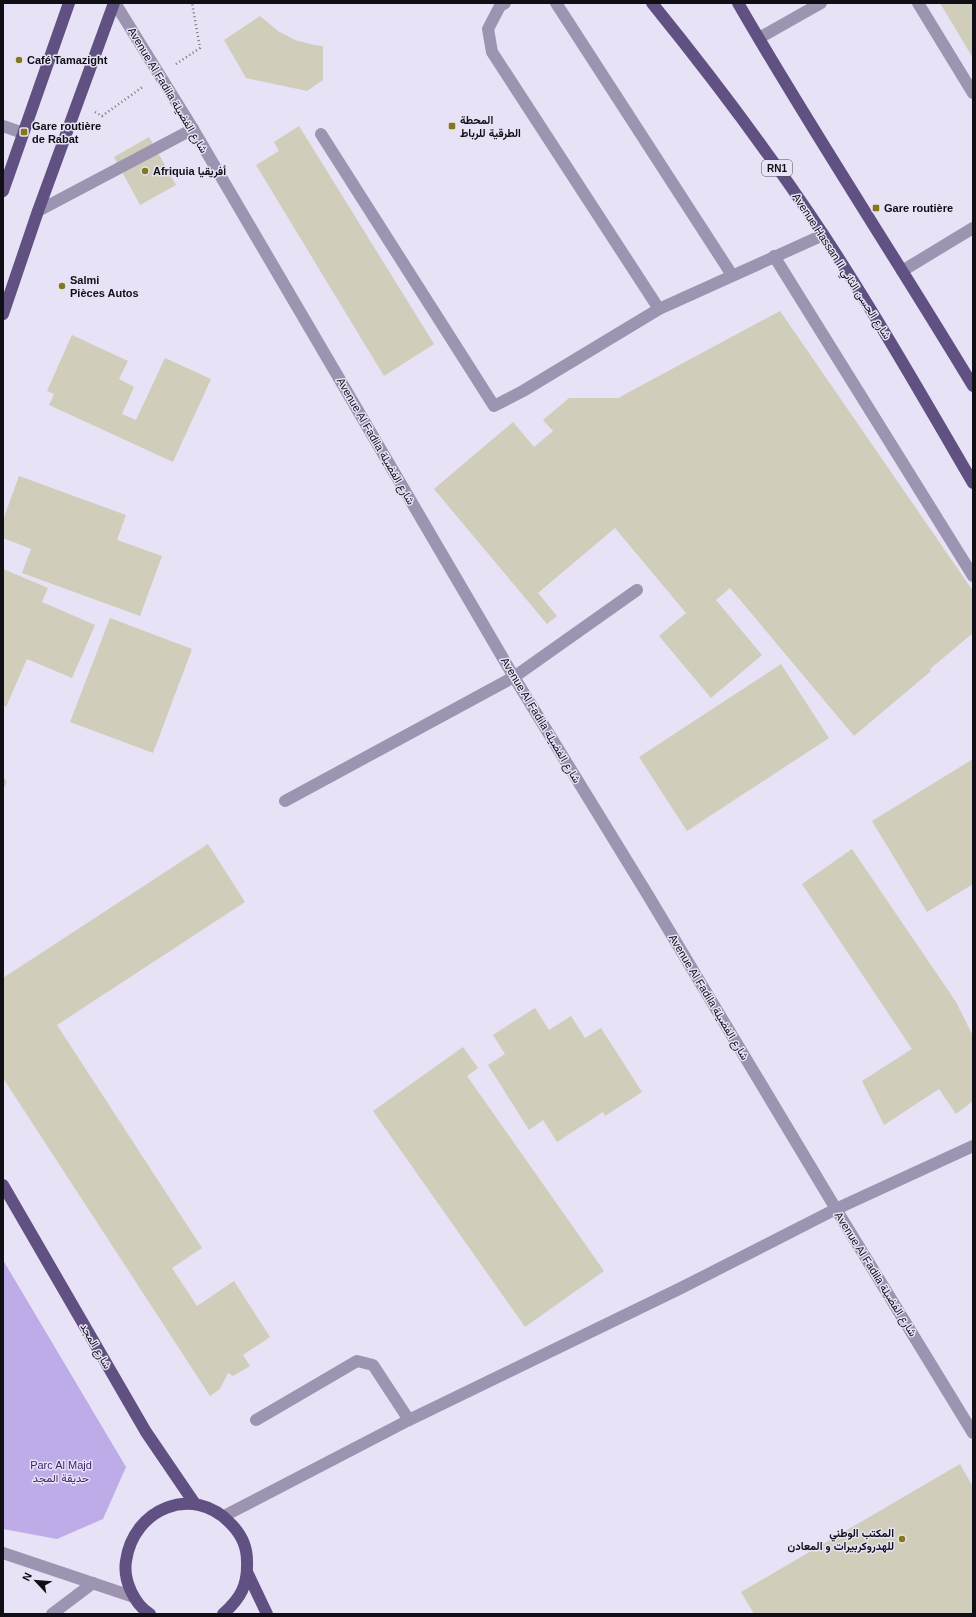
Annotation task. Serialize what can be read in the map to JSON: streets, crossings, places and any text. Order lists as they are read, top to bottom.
{
  "streets": {
    "main road": ["RN1", "Avenue Hassan II شارع الحسن الثاني", "شارع المجد"],
    "street": ["Avenue Al Fadila شارع الفضيلة"]
  },
  "parks": ["Parc Al Majd حديقة المجد"],
  "places": {
    "other": [
      "Café Tamazight",
      "Afriquia أفريقيا",
      "Salmi Pièces Autos",
      "المكتب الوطني للهدروكربيرات و المعادن"
    ],
    "transit": ["المحطة الطرقية للرباط", "Gare routière de Rabat", "Gare routière"]
  },
  "north": "top left"
}
